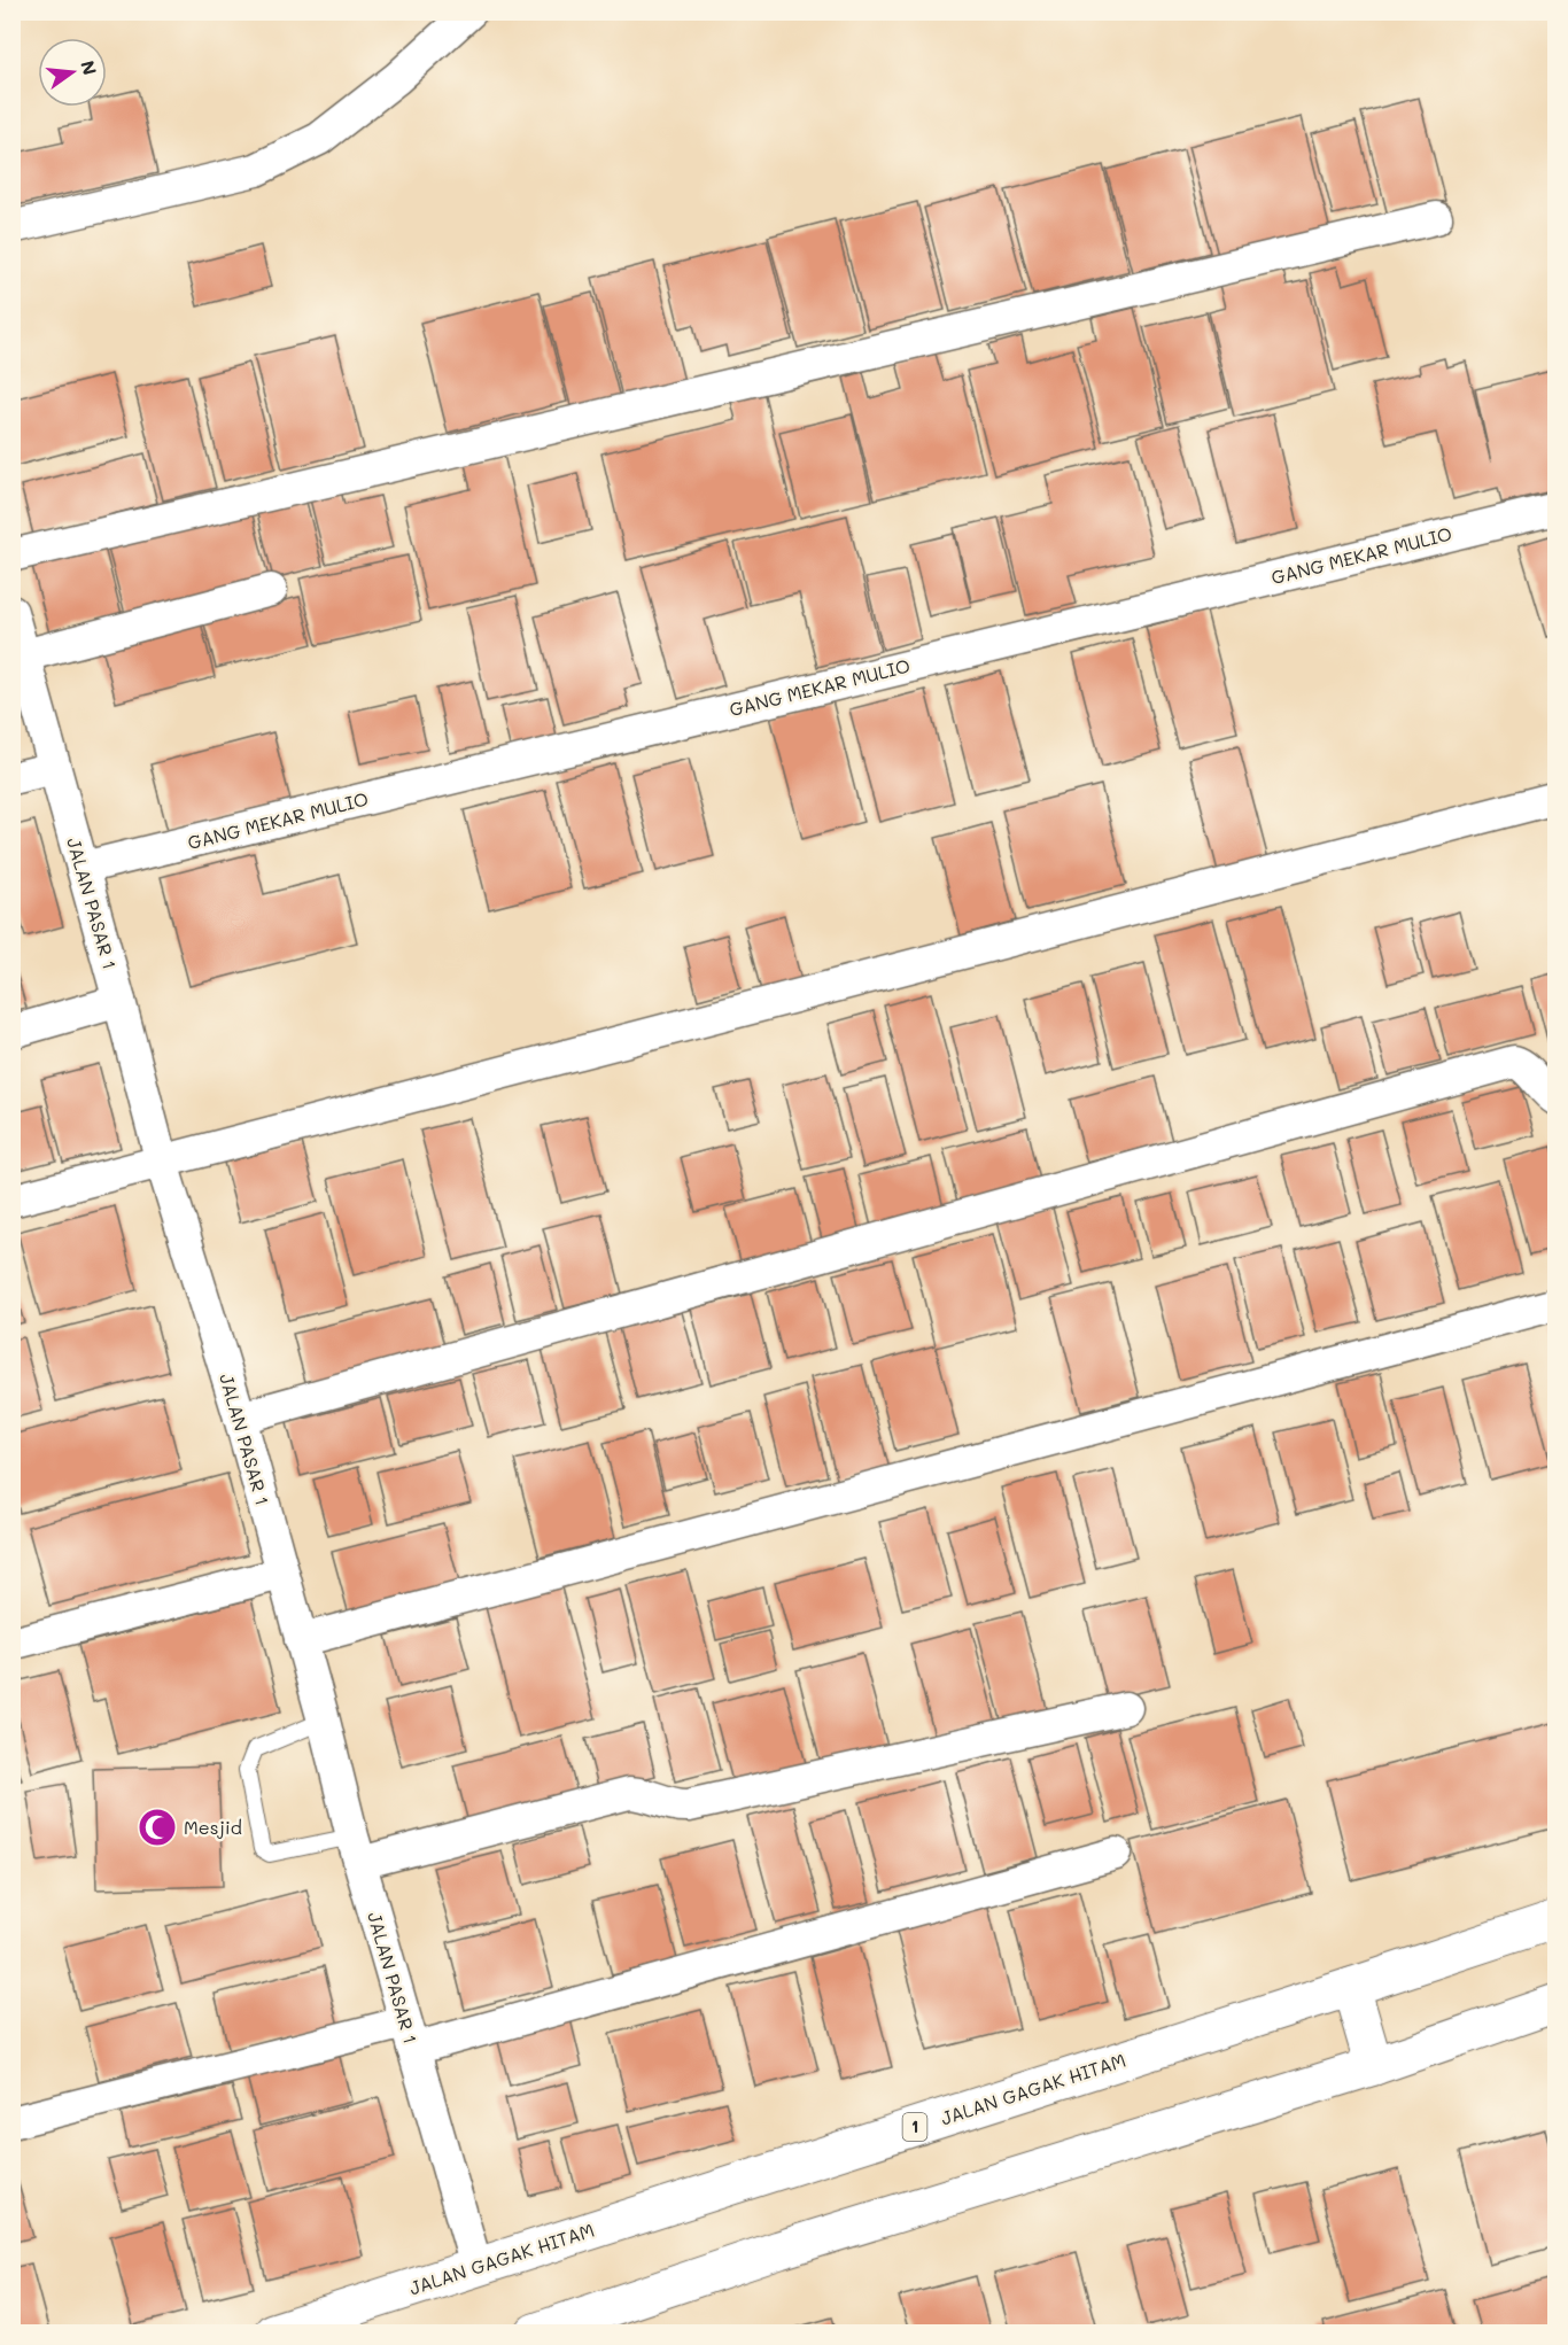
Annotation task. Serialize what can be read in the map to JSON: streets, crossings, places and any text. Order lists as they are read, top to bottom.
{
  "streets": {
    "highway": ["JALAN GAGAK HITAM", "1"],
    "street": ["GANG MEKAR MULIO", "JALAN PASAR 1"]
  },
  "crossings": [
    ["GANG MEKAR MULIO", "JALAN PASAR 1"],
    ["JALAN PASAR 1", "JALAN GAGAK HITAM"]
  ],
  "places": {
    "mosque": ["Mesjid"]
  },
  "north": "right"
}
